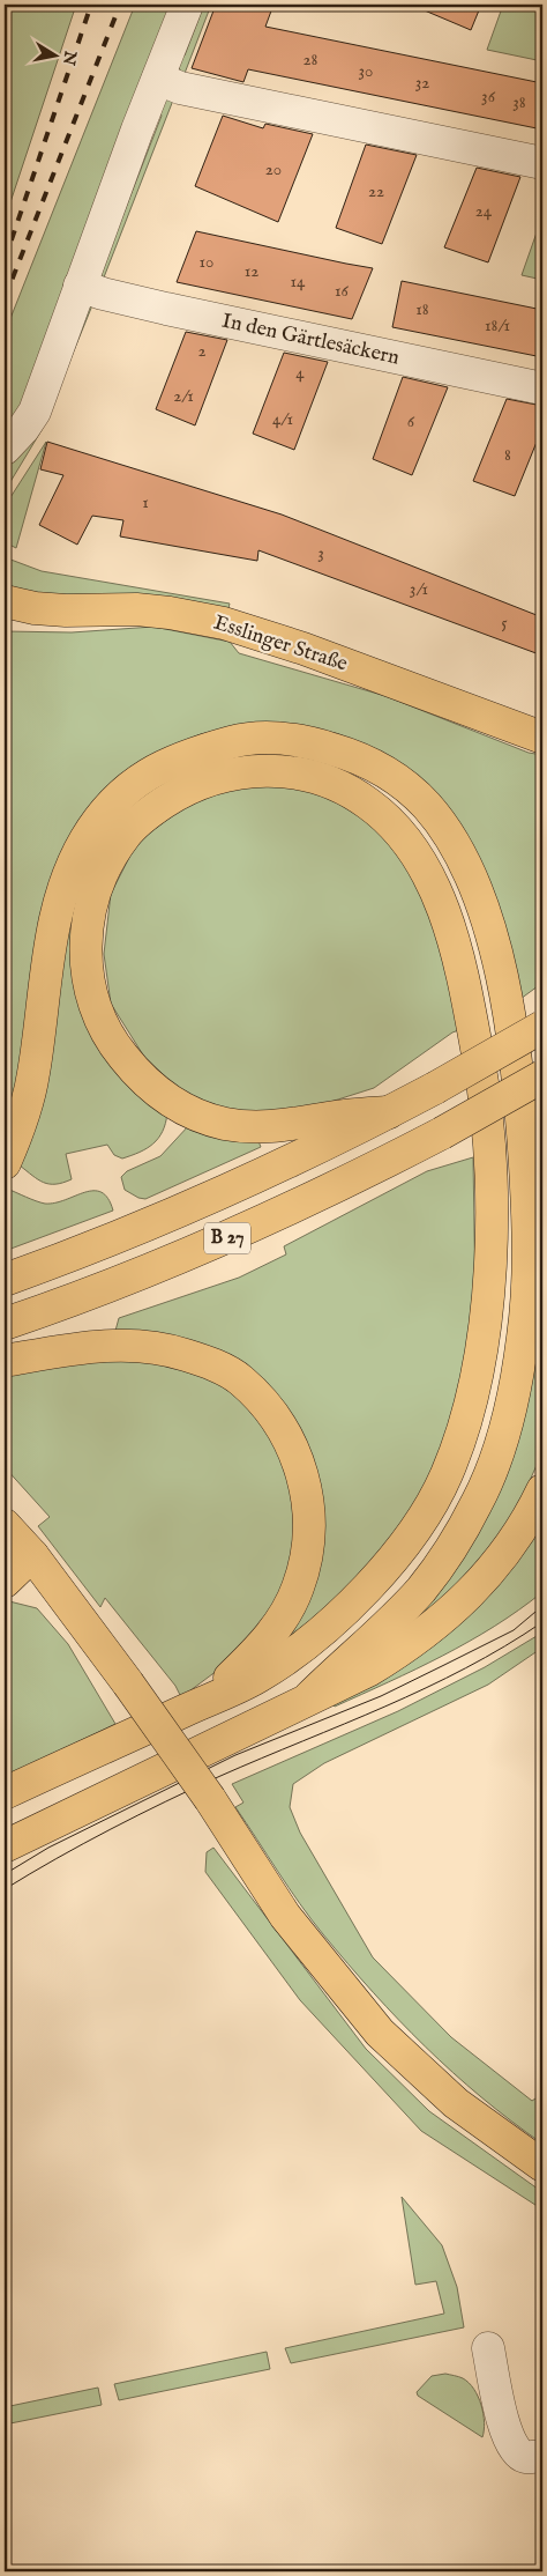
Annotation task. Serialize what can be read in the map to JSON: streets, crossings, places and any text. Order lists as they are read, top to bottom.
{
  "streets": {
    "main road": ["Esslinger Straße", "B 27"],
    "street": ["In den Gärtlesäckern"]
  },
  "house_numbers": [
    "28",
    "30",
    "32",
    "36",
    "38",
    "20",
    "22",
    "24",
    "10",
    "12",
    "14",
    "16",
    "18",
    "18/1",
    "2",
    "4",
    "2/1",
    "4/1",
    "6",
    "8",
    "1",
    "3",
    "3/1",
    "5"
  ],
  "north": "right"
}
